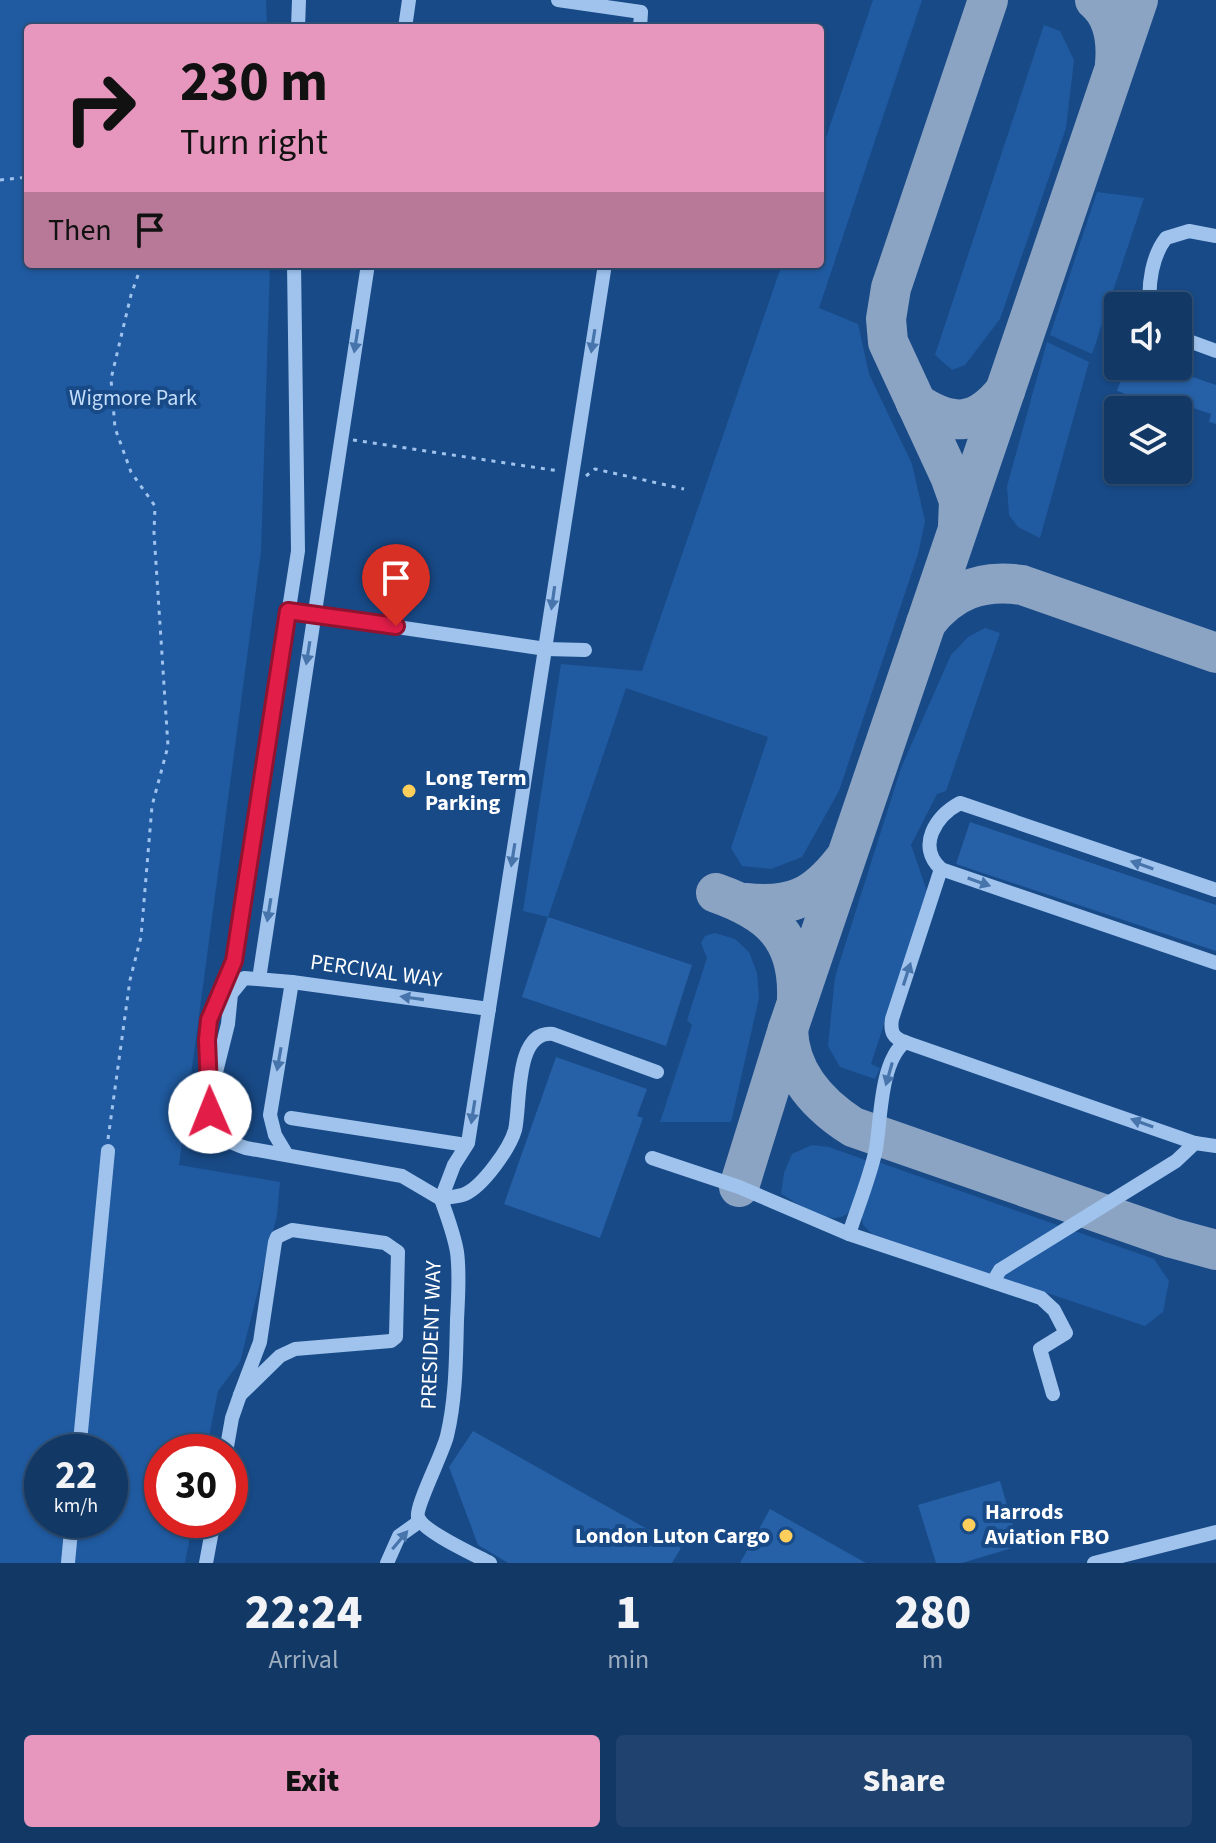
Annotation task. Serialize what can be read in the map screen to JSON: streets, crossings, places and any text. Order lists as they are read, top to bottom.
{
  "streets": {
    "street": ["PERCIVAL WAY", "PRESIDENT WAY"]
  },
  "parks": ["Wigmore Park"],
  "places": ["Long Term Parking", "Harrods Aviation FBO", "London Luton Cargo"],
  "page": {
    "turn": ["230 m", "Turn right"],
    "then": "Then",
    "speed": "22 km/h",
    "limit": "30",
    "eta": [
      "22:24",
      "Arrival",
      "1",
      "min",
      "280",
      "m"
    ],
    "buttons": ["Exit", "Share"]
  }
}
